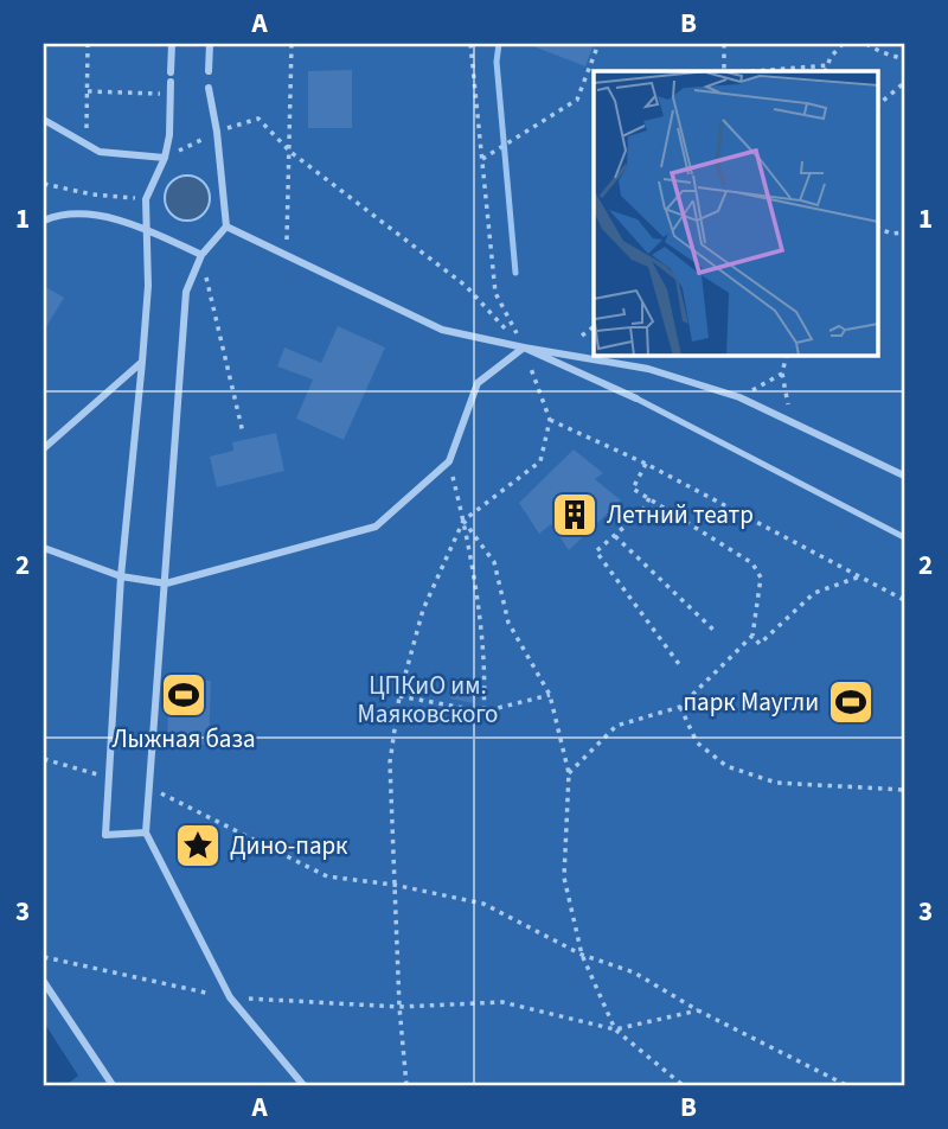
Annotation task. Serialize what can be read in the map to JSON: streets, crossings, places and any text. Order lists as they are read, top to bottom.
{
  "parks": ["ЦПКиО им. Маяковского"],
  "places": {
    "building": ["Летний театр"],
    "sports": ["Лыжная база", "парк Маугли"],
    "place": ["Дино-парк"]
  },
  "grid": {
    "columns": ["A", "B"],
    "rows": ["1", "2", "3"]
  }
}
